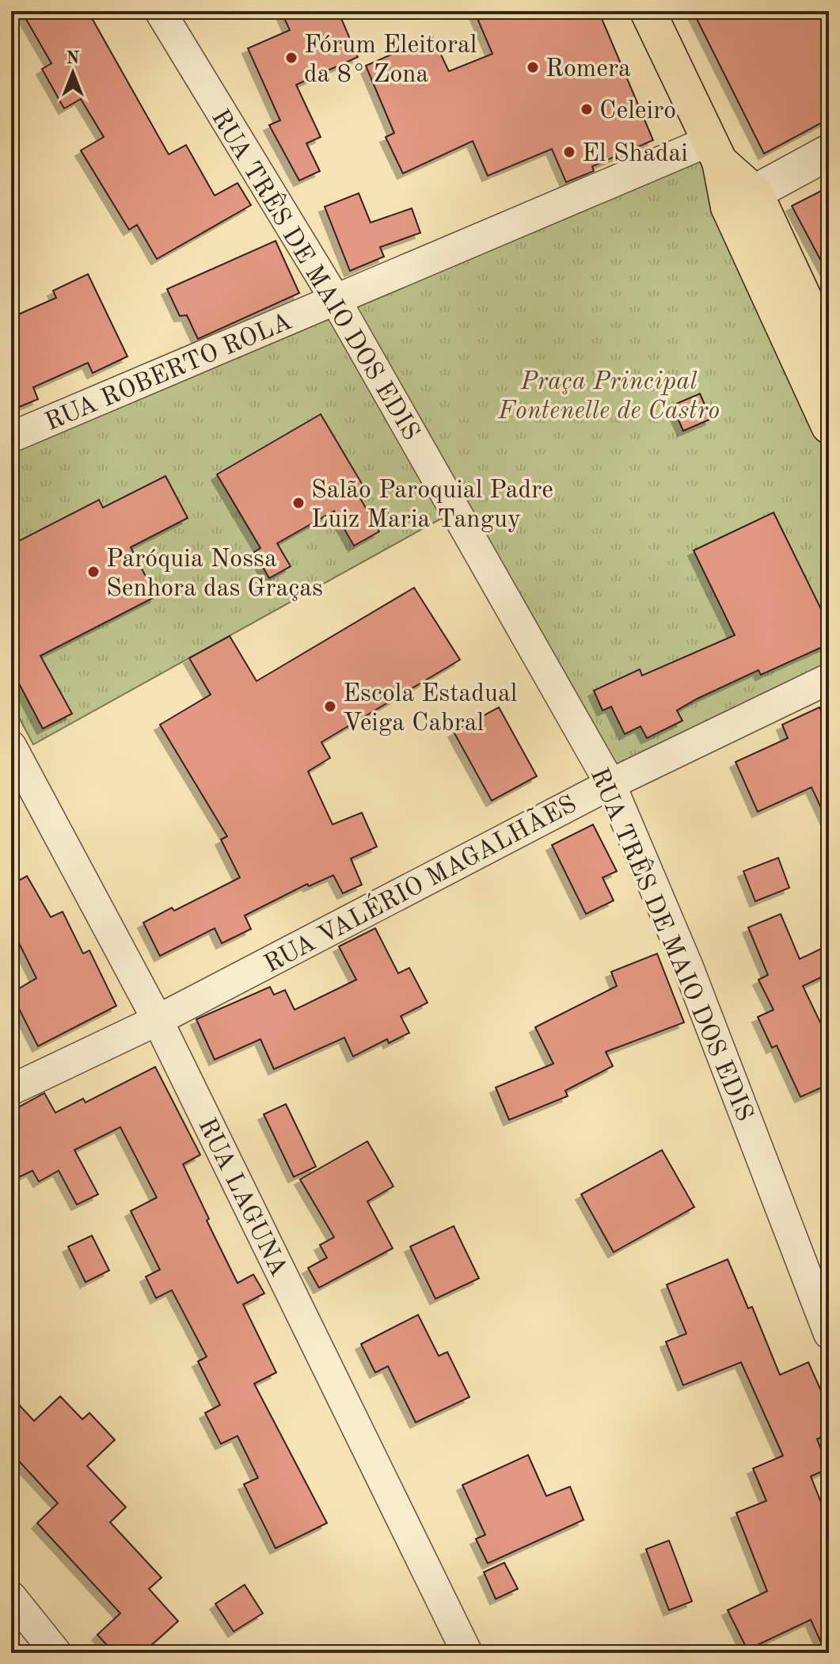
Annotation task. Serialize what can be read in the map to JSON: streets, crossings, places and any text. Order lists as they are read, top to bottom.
{
  "streets": {
    "street": [
      "RUA TRÊS DE MAIO DOS EDIS",
      "RUA ROBERTO ROLA",
      "RUA VALÉRIO MAGALHÃES",
      "RUA LAGUNA"
    ]
  },
  "crossings": [
    ["RUA TRÊS DE MAIO DOS EDIS", "RUA ROBERTO ROLA"],
    ["RUA TRÊS DE MAIO DOS EDIS", "RUA VALÉRIO MAGALHÃES"],
    ["RUA VALÉRIO MAGALHÃES", "RUA LAGUNA"]
  ],
  "parks": ["Praça Principal Fontenelle de Castro"],
  "places": [
    "Fórum Eleitoral da 8° Zona",
    "Romera",
    "Celeiro",
    "El Shadai",
    "Salão Paroquial Padre Luiz Maria Tanguy",
    "Paróquia Nossa Senhora das Graças",
    "Escola Estadual Veiga Cabral"
  ],
  "north": "top"
}
